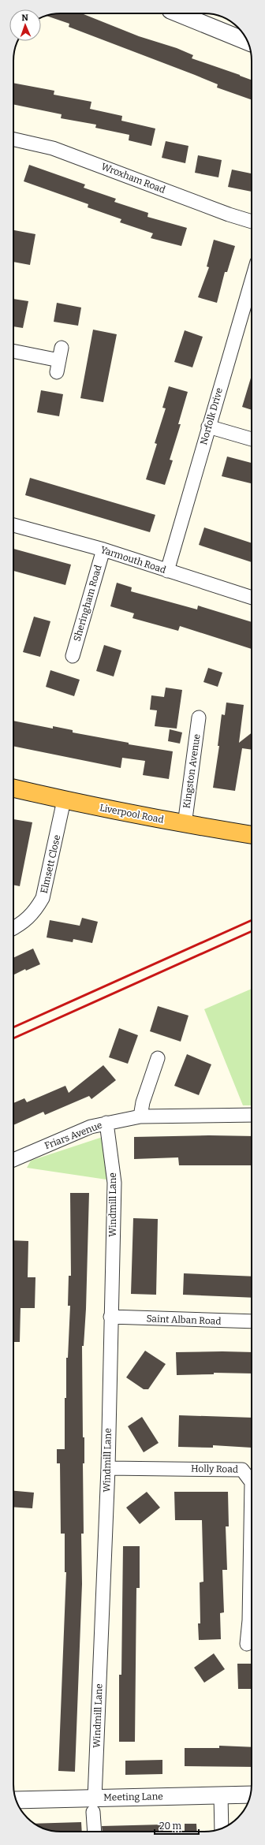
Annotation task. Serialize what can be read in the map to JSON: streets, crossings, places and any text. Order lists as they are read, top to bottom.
{
  "streets": {
    "highway": ["Liverpool Road"],
    "street": [
      "Wroxham Road",
      "Norfolk Drive",
      "Yarmouth Road",
      "Sheringham Road",
      "Kingston Avenue",
      "Elmsett Close",
      "Friars Avenue",
      "Windmill Lane",
      "Saint Alban Road",
      "Holly Road",
      "Meeting Lane"
    ]
  },
  "crossings": [
    ["Norfolk Drive", "Yarmouth Road"],
    ["Yarmouth Road", "Sheringham Road"],
    ["Kingston Avenue", "Liverpool Road"],
    ["Liverpool Road", "Elmsett Close"],
    ["Friars Avenue", "Windmill Lane"],
    ["Windmill Lane", "Saint Alban Road"],
    ["Windmill Lane", "Holly Road"],
    ["Windmill Lane", "Meeting Lane"]
  ],
  "scale_bar": "20 m",
  "north": "top"
}
